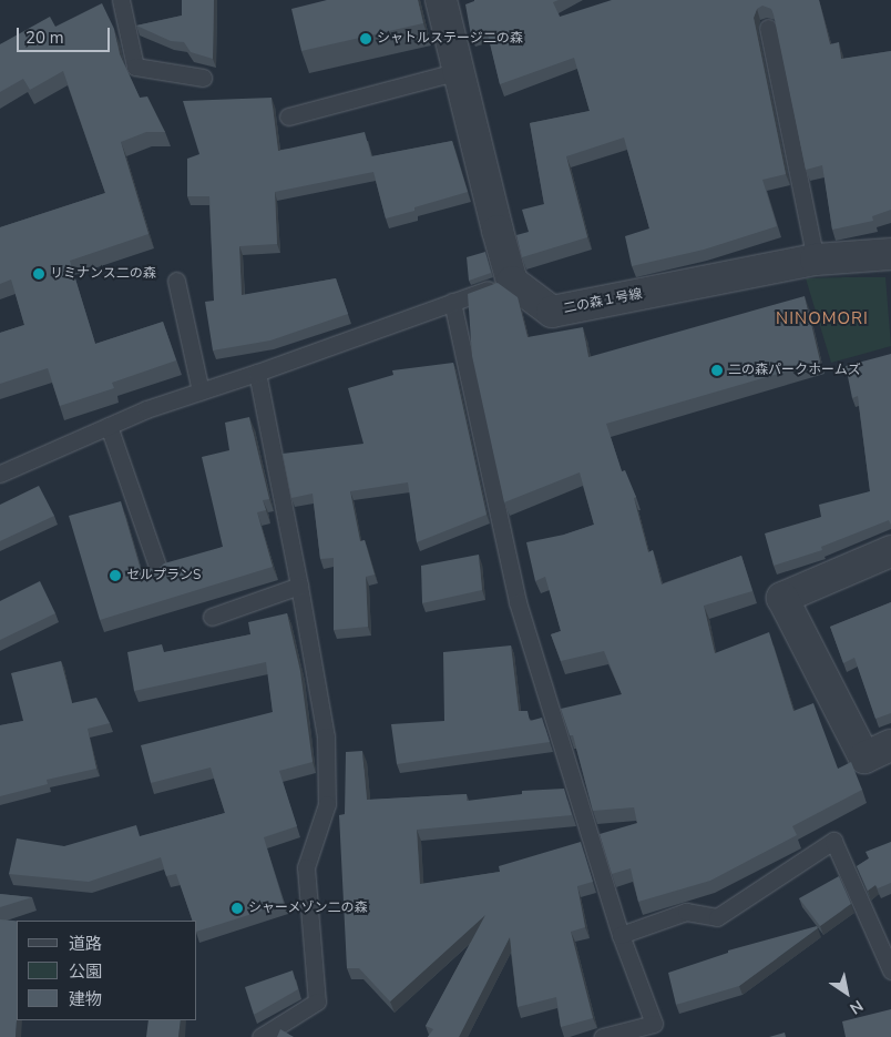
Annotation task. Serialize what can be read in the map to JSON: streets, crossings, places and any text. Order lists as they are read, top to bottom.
{
  "streets": {
    "street": ["二の森１号線"]
  },
  "districts": ["NINOMORI"],
  "places": [
    "シャトルステージ二の森",
    "リミナンス二の森",
    "二の森パークホームズ",
    "セルプランS",
    "シャーメゾン二の森"
  ],
  "legend": ["道路", "公園", "建物"],
  "scale_bar": "20 m",
  "north": "bottom right"
}
